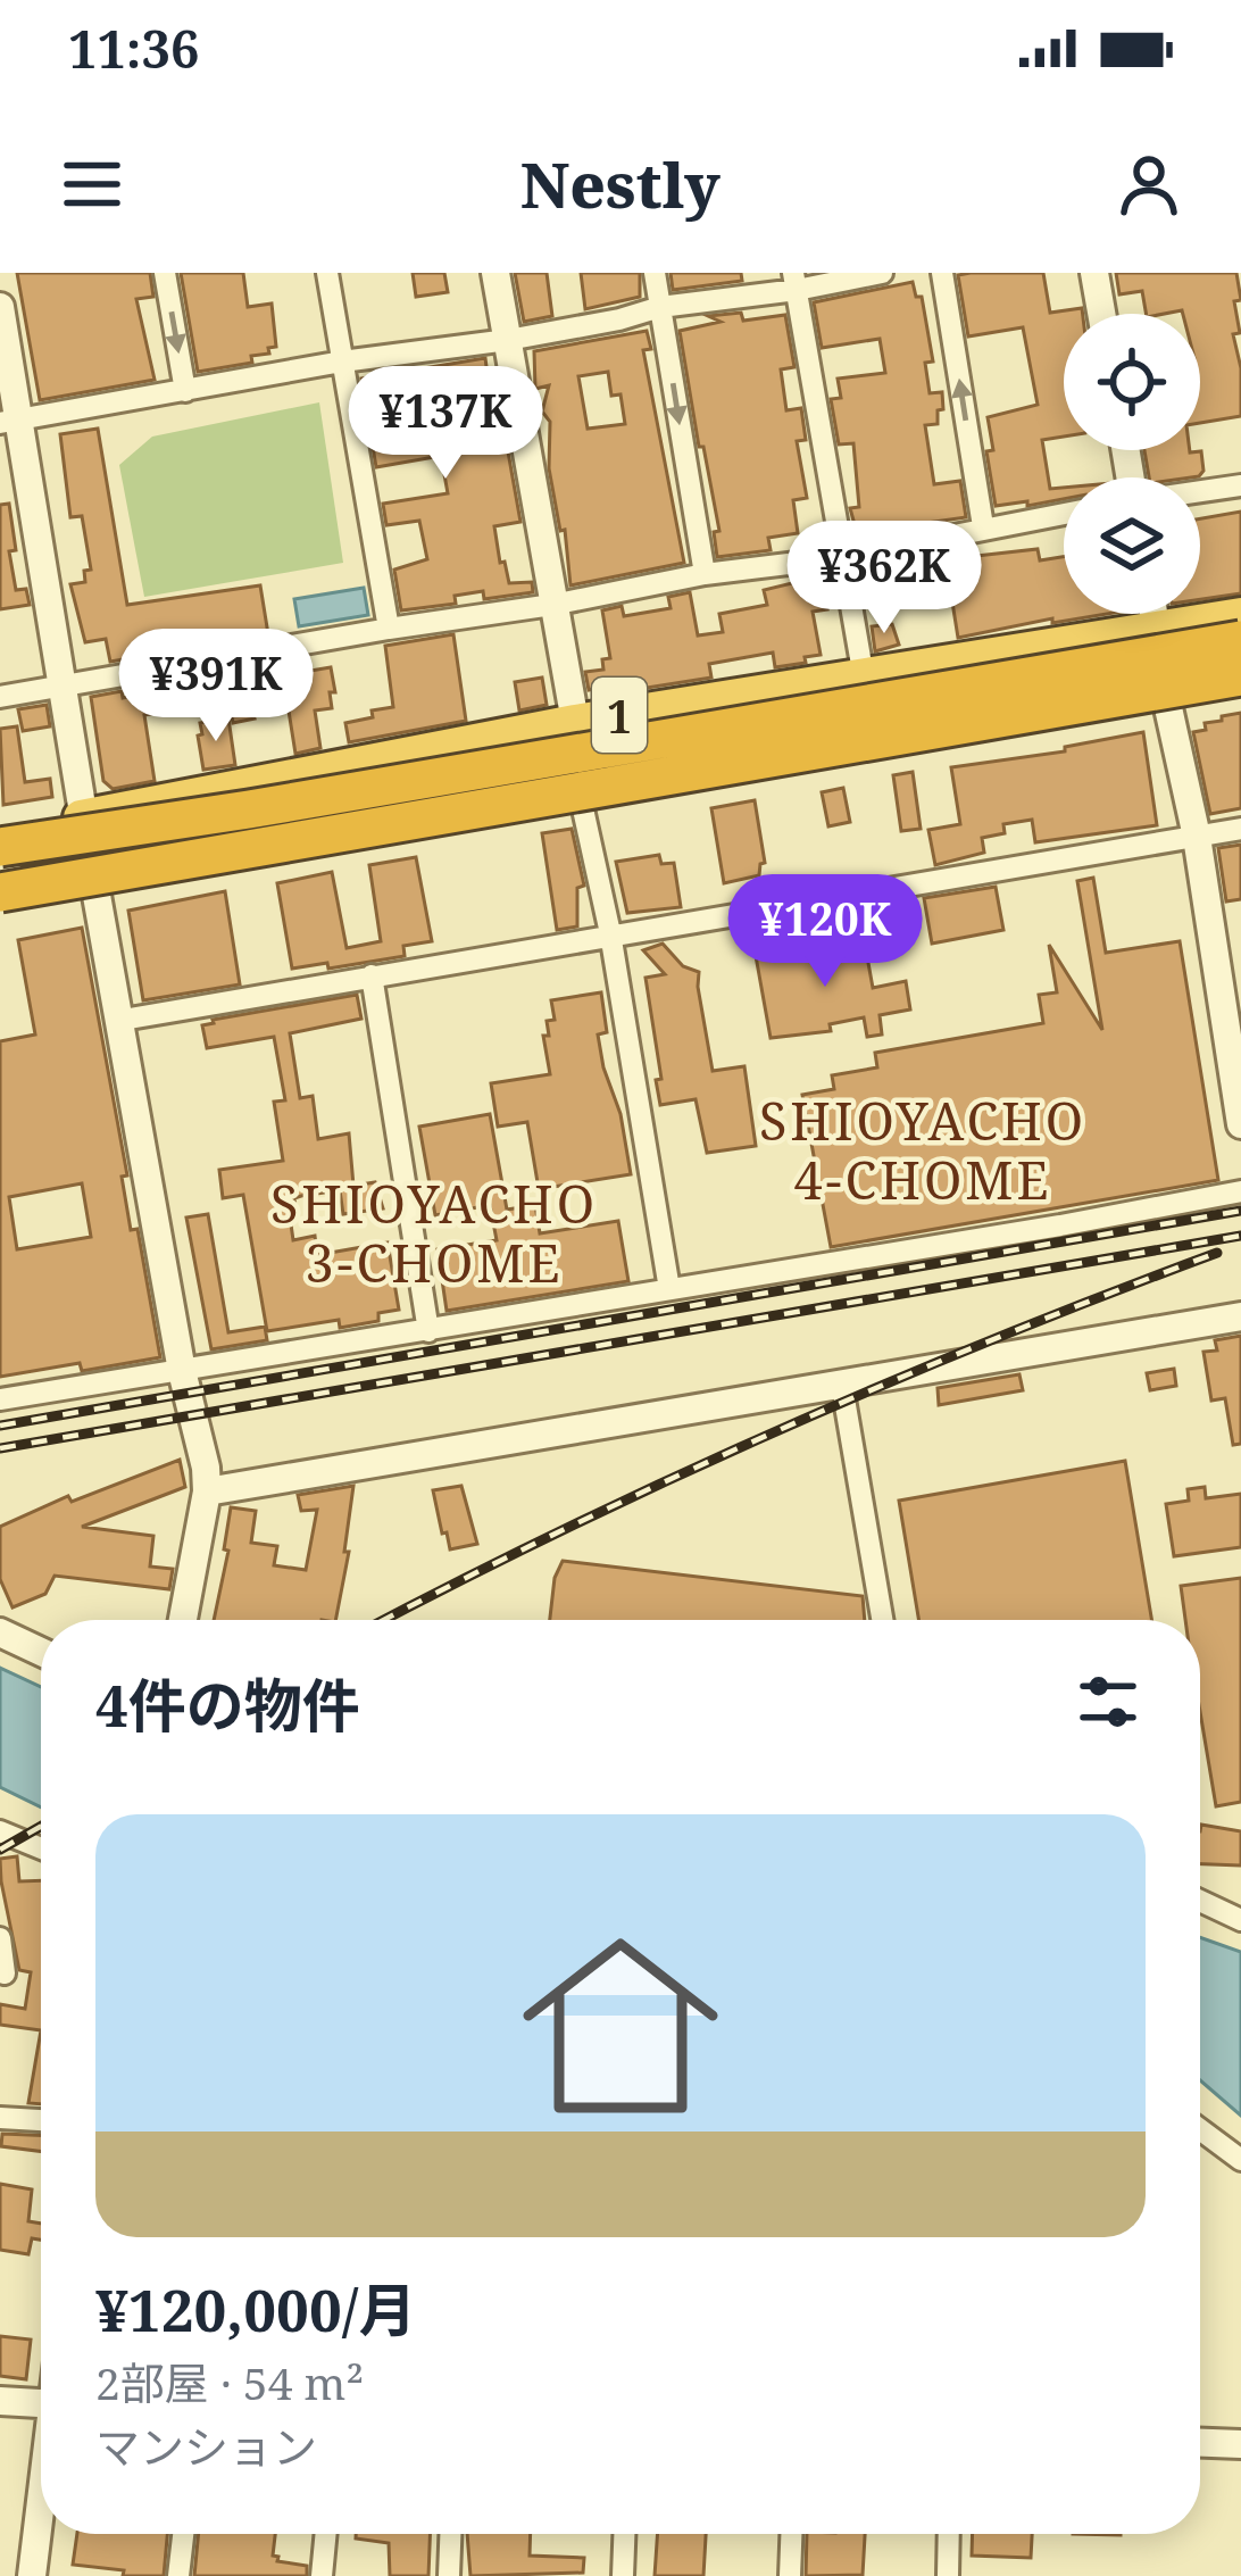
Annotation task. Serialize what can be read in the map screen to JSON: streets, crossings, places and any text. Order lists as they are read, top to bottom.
{
  "streets": {
    "highway": ["1"]
  },
  "districts": ["SHIOYACHO 4-CHOME", "SHIOYACHO 3-CHOME"],
  "page": {
    "status": "11:36",
    "header": "Nestly",
    "price": [
      "¥137K",
      "¥362K",
      "¥391K",
      "¥120K"
    ],
    "heading": "4件の物件",
    "list": [
      {
        "name": "¥120,000/月",
        "note": "2部屋 · 54 m² · マンション"
      }
    ]
  }
}
